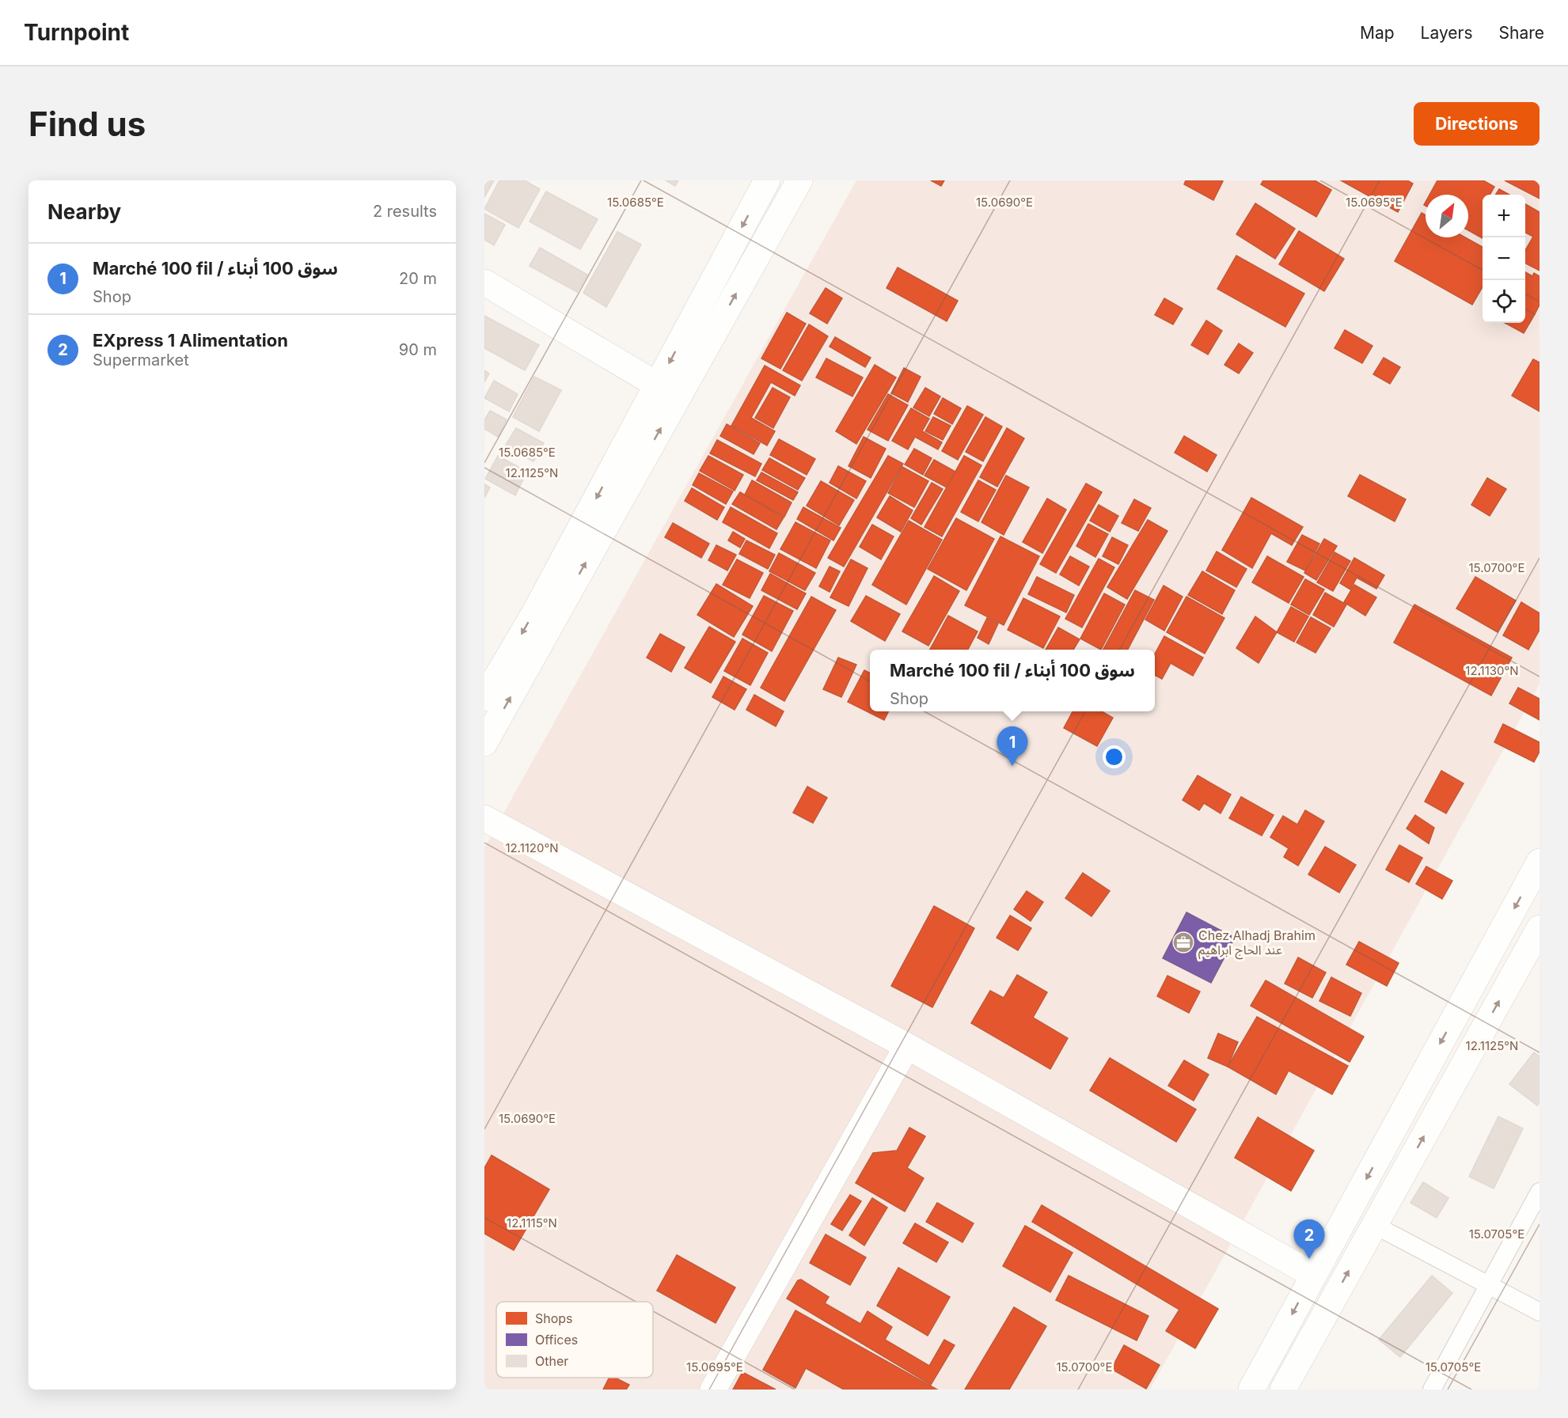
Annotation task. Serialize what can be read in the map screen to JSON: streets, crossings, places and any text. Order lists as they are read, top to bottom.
{
  "places": {
    "office": ["Chez Alhadj Brahim عند الحاج ابراهيم"]
  },
  "legend": ["Shops", "Offices", "Other"],
  "north": "top right",
  "page": {
    "header": "Turnpoint",
    "nav": ["Map", "Layers", "Share"],
    "buttons": "Directions",
    "title": "Find us",
    "heading": ["Nearby", "2 results"],
    "map_buttons": ["+", "−"],
    "list": [
      {
        "mark": "1",
        "name": "Marché 100 fil / سوق 100 أبناء",
        "note": "Shop",
        "value": "20 m"
      },
      {
        "mark": "2",
        "name": "EXpress 1 Alimentation",
        "note": "Supermarket",
        "value": "90 m"
      }
    ],
    "popup": ["Marché 100 fil / سوق 100 أبناء", "Shop"],
    "pins": ["1", "2"]
  },
  "coordinates": [
    "15.0685°E",
    "15.0690°E",
    "15.0695°E",
    "12.1125°N",
    "15.0700°E",
    "12.1130°N",
    "12.1120°N",
    "12.1115°N",
    "15.0705°E"
  ]
}
